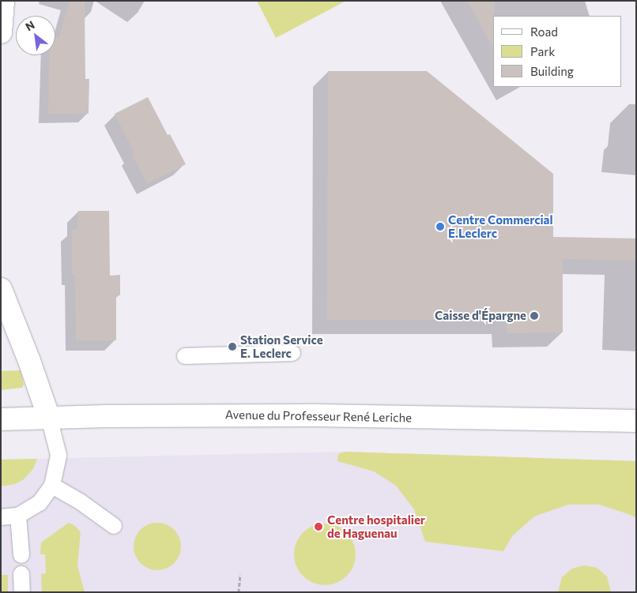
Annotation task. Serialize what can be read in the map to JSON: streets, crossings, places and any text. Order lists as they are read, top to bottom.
{
  "streets": {
    "street": ["Avenue du Professeur René Leriche"]
  },
  "places": [
    "Centre Commercial E.Leclerc",
    "Caisse d'Épargne",
    "Station Service E. Leclerc",
    "Centre hospitalier de Haguenau"
  ],
  "legend": ["Road", "Park", "Building"],
  "north": "top left"
}
